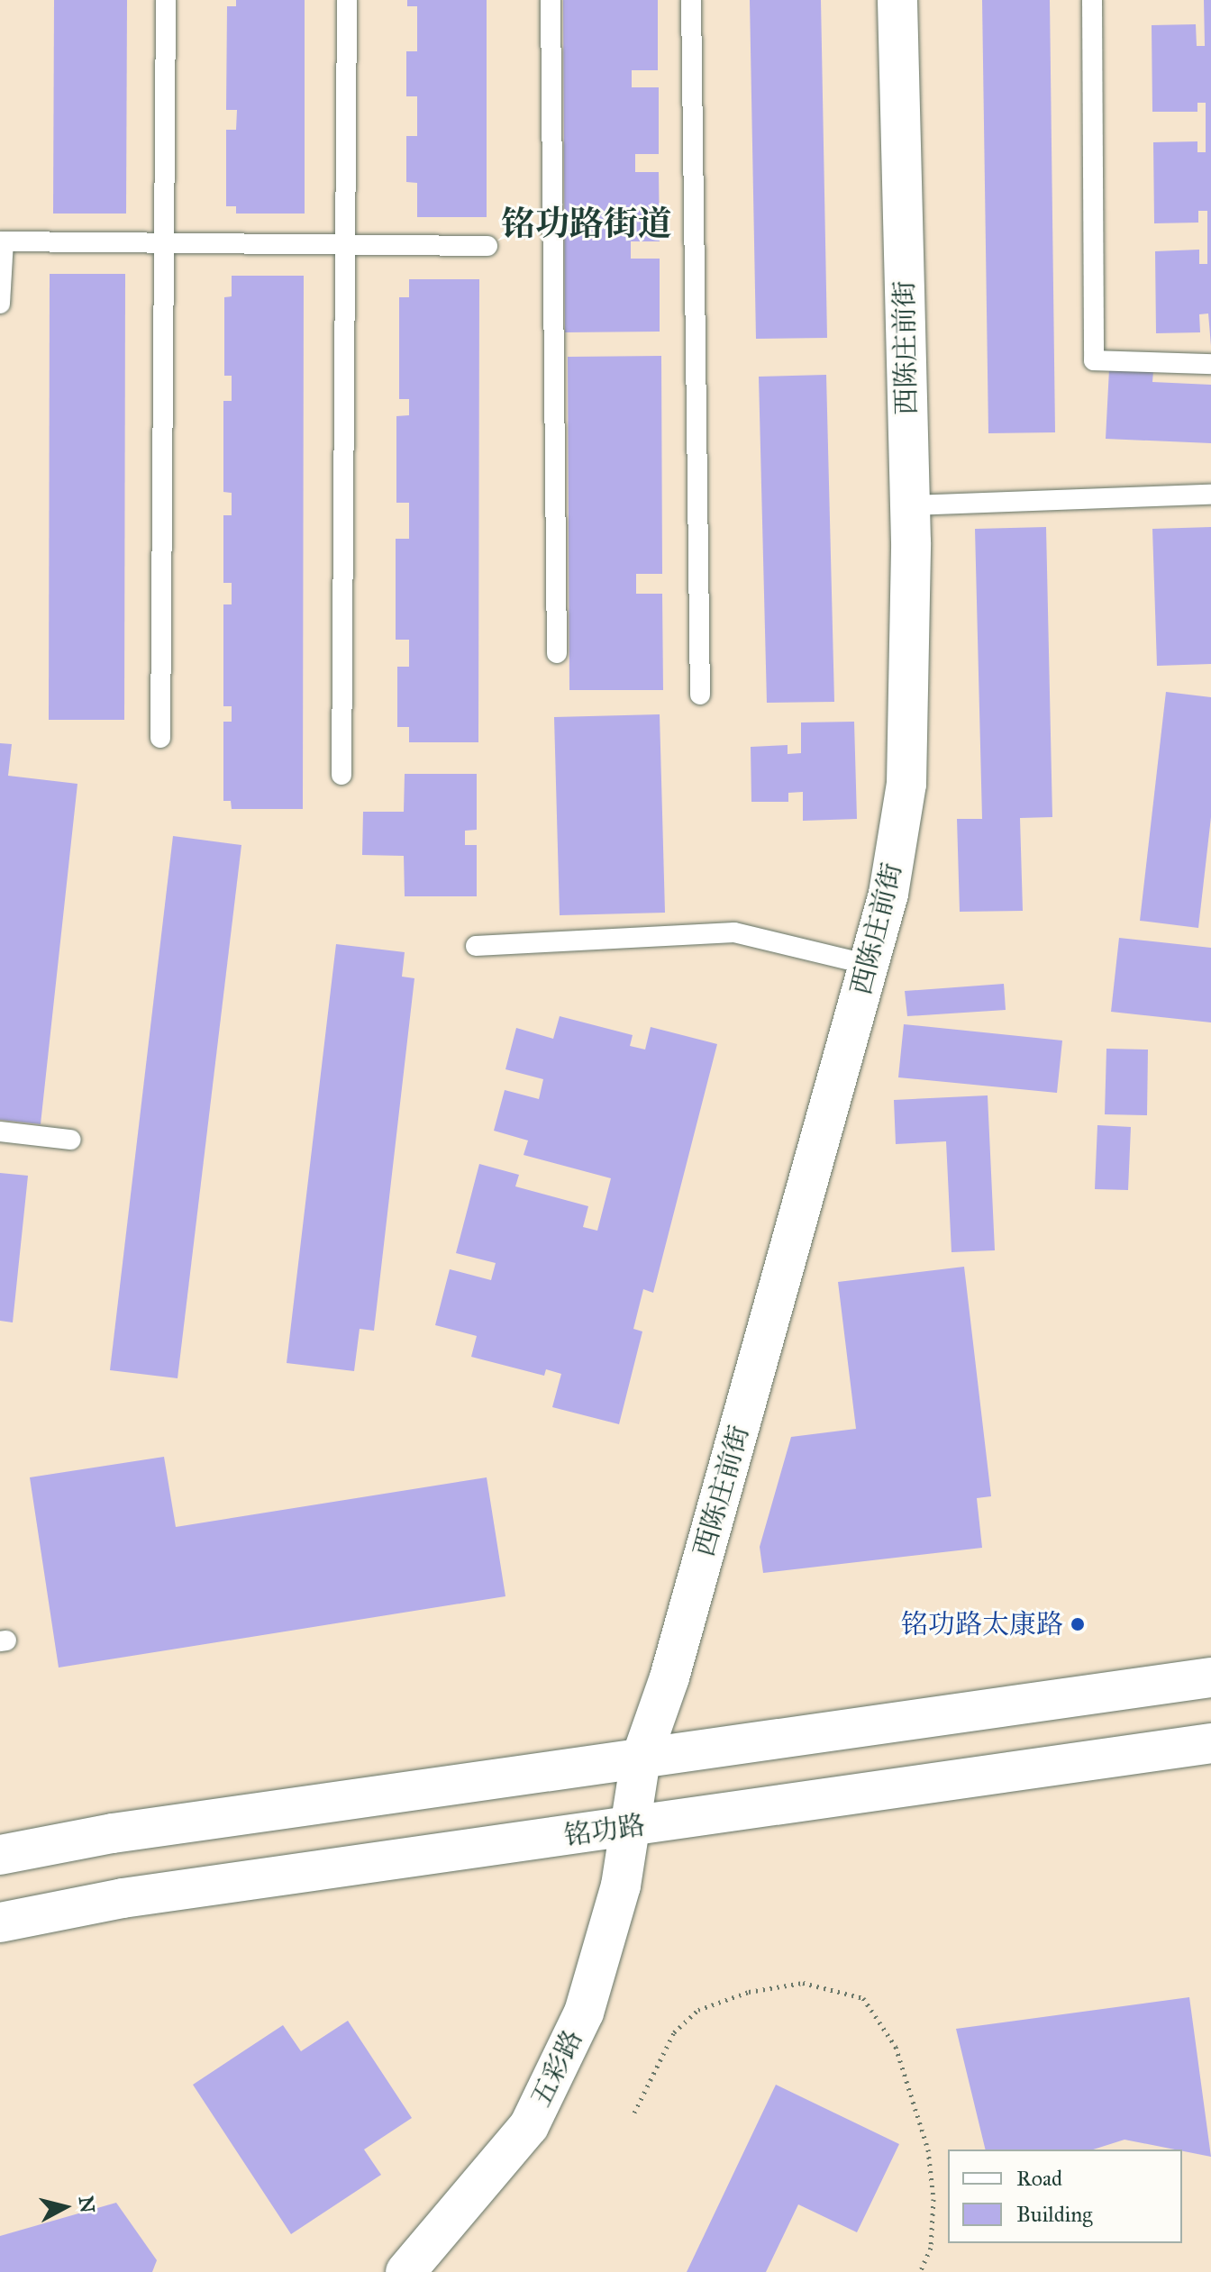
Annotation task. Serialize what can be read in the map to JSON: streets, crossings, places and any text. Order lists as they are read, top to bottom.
{
  "streets": {
    "main road": ["西陈庄前街", "铭功路", "五彩路"]
  },
  "crossings": [
    ["西陈庄前街", "铭功路"],
    ["西陈庄前街", "五彩路"],
    ["铭功路", "五彩路"]
  ],
  "districts": ["铭功路街道"],
  "places": ["铭功路太康路"],
  "legend": ["Road", "Building"],
  "north": "right"
}
